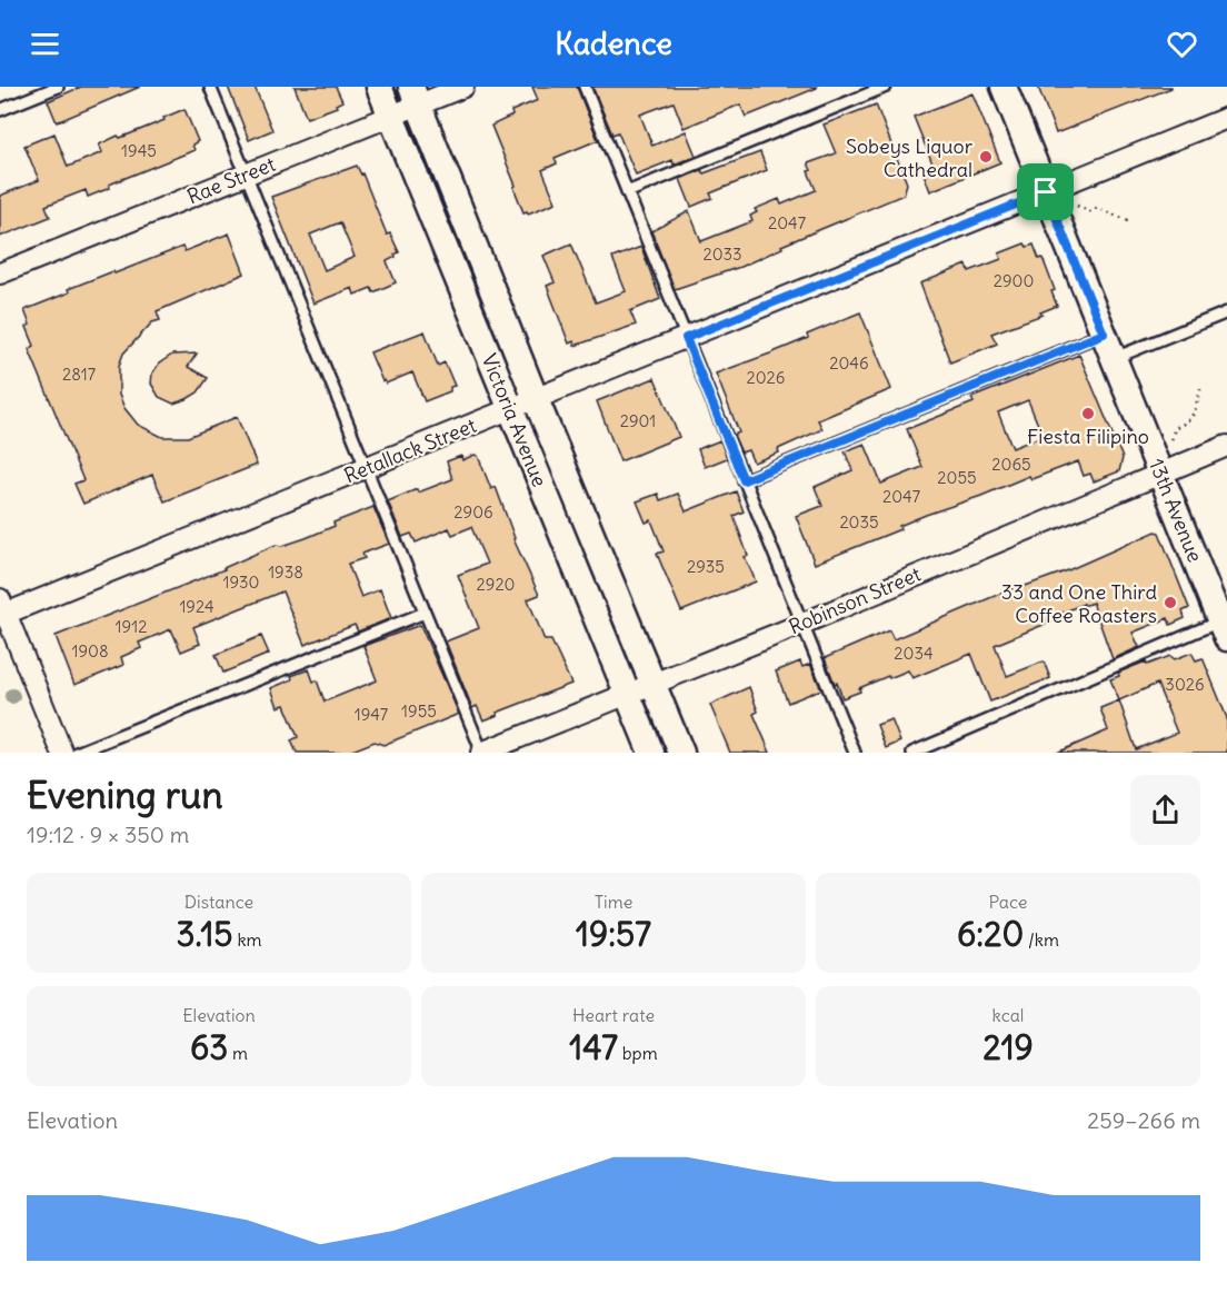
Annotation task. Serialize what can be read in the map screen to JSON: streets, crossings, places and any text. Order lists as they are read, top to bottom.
{
  "streets": {
    "street": [
      "Rae Street",
      "Victoria Avenue",
      "Retallack Street",
      "13th Avenue",
      "Robinson Street"
    ]
  },
  "crossings": [
    ["Rae Street", "Victoria Avenue"],
    ["Victoria Avenue", "Retallack Street"],
    ["Victoria Avenue", "Robinson Street"],
    ["Retallack Street", "13th Avenue"],
    ["13th Avenue", "Robinson Street"]
  ],
  "places": ["Sobeys Liquor Cathedral", "Fiesta Filipino", "33 and One Third Coffee Roasters"],
  "house_numbers": [
    "1945",
    "2047",
    "2033",
    "2900",
    "2046",
    "2817",
    "2026",
    "2901",
    "2065",
    "2055",
    "2047",
    "2906",
    "2035",
    "2935",
    "1938",
    "1930",
    "2920",
    "1924",
    "1912",
    "1908",
    "2034",
    "3026",
    "1955",
    "1947"
  ],
  "page": {
    "header": "Kadence",
    "heading": ["Evening run", "19:12 · 9 × 350 m"],
    "stats": [
      ["Distance", "3.15 km"],
      ["Time", "19:57"],
      ["Pace", "6:20 /km"],
      ["Elevation", "63 m"],
      ["Heart rate", "147 bpm"],
      ["kcal", "219"]
    ],
    "chart": ["Elevation", "259–266 m"]
  }
}
